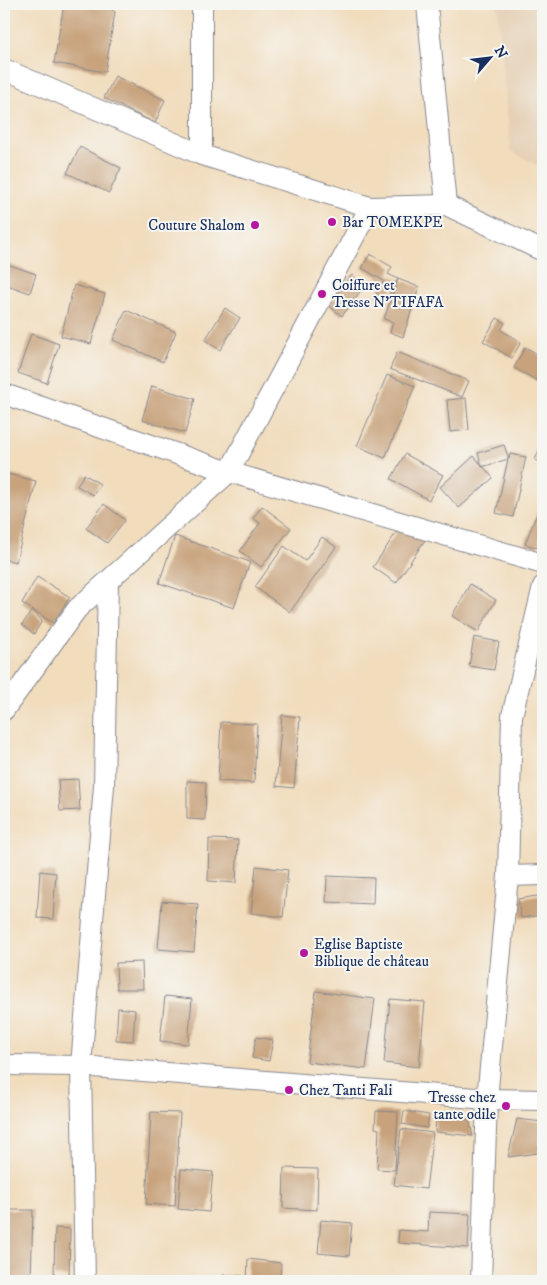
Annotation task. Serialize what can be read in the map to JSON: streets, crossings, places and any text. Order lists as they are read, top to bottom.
{
  "places": [
    "Bar TOMEKPE",
    "Couture Shalom",
    "Coiffure et Tresse N'TIFAFA",
    "Eglise Baptiste Biblique de château",
    "Chez Tanti Fali",
    "Tresse chez tante odile"
  ],
  "north": "top right"
}
